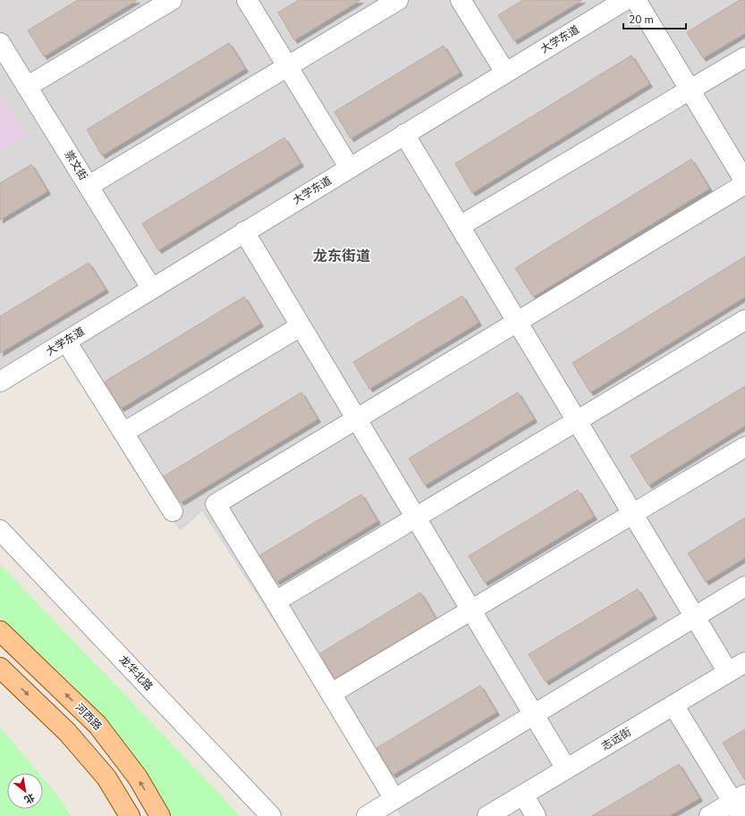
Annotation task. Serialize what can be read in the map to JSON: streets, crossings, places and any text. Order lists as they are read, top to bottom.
{
  "streets": {
    "main road": ["河西路"],
    "street": [
      "大学东道",
      "崇文街",
      "龙华北路",
      "志远街"
    ]
  },
  "crossings": [
    ["大学东道", "崇文街"]
  ],
  "districts": ["龙东街道"],
  "scale_bar": "20 m",
  "north": "bottom right"
}
